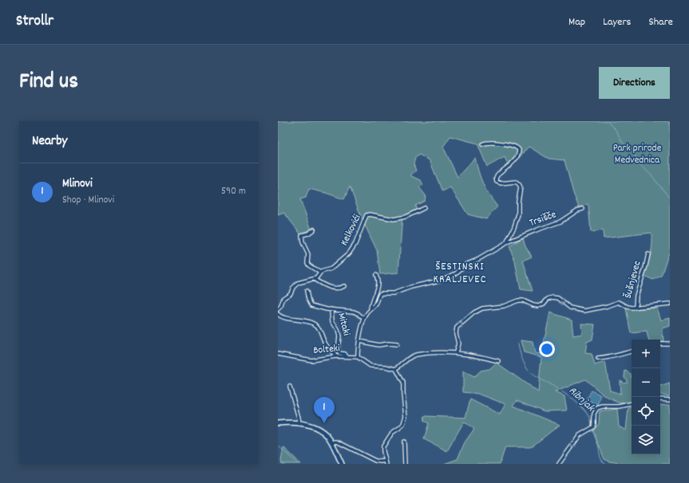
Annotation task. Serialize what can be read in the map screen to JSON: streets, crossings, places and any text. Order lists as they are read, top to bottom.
{
  "streets": {
    "street": [
      "Trsišče",
      "Kelkovići",
      "Šušnjevec",
      "Mitaki",
      "Bolteki"
    ]
  },
  "crossings": [
    ["Mitaki", "Bolteki"]
  ],
  "one_way": ["Šušnjevec"],
  "districts": ["ŠESTINSKI KRALJEVEC"],
  "water": ["Ribnjak"],
  "parks": ["Park prirode Medvednica"],
  "page": {
    "header": "Strollr",
    "nav": ["Map", "Layers", "Share"],
    "title": "Find us",
    "buttons": "Directions",
    "heading": "Nearby",
    "list": [
      {
        "mark": "1",
        "name": "Mlinovi",
        "note": "Shop · Mlinovi",
        "value": "590 m"
      }
    ],
    "map_buttons": ["+", "−"],
    "pins": "1"
  }
}
